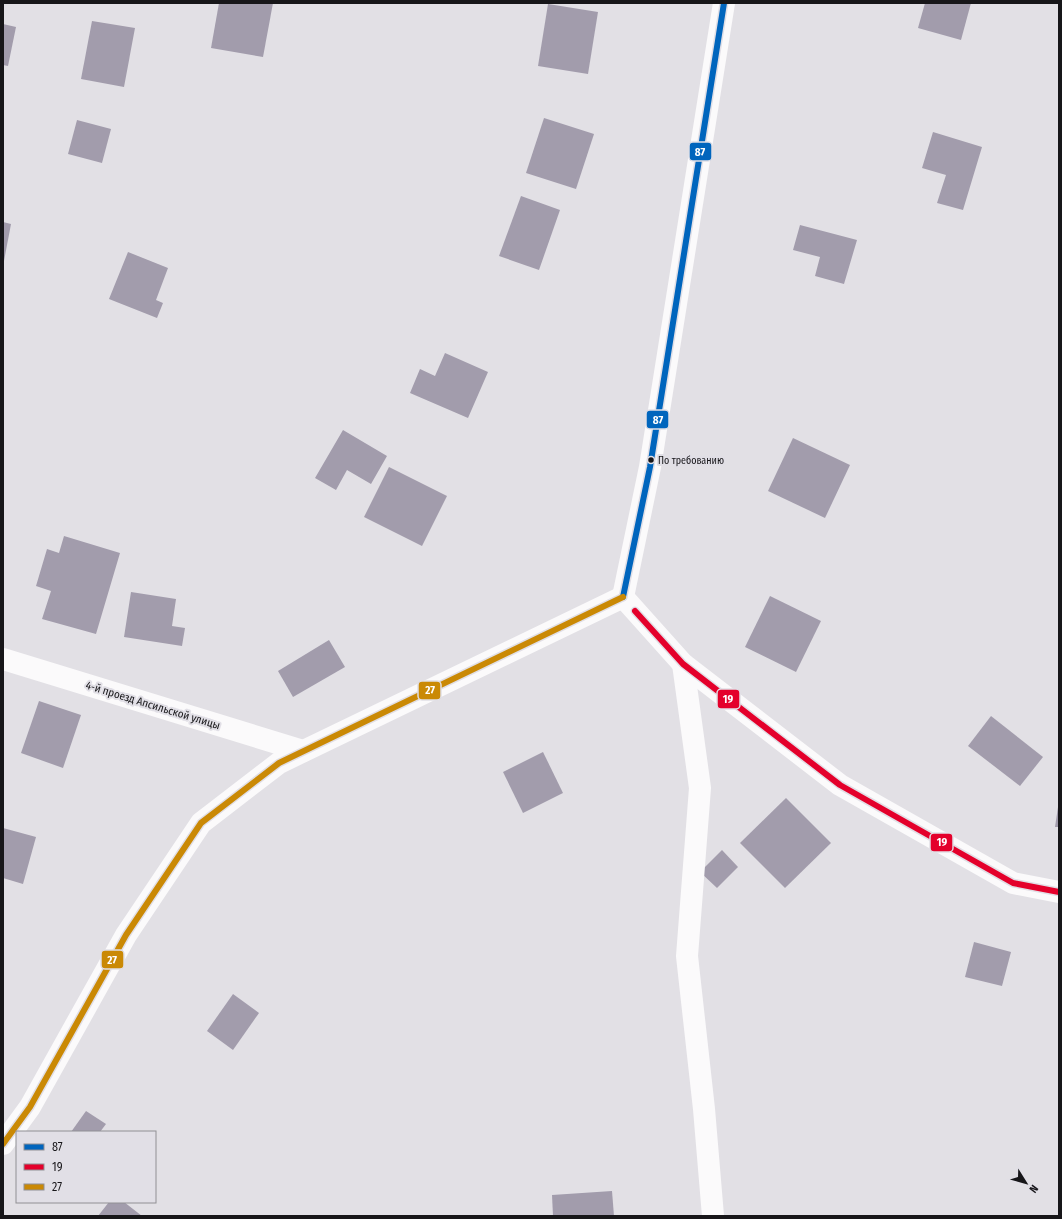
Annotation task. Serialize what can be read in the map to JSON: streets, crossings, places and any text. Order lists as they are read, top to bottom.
{
  "streets": {
    "street": ["4-й проезд Апсильской улицы"]
  },
  "places": ["По требованию"],
  "lines": ["transit line 87", "transit line 27", "transit line 19"],
  "legend": ["87", "19", "27"],
  "north": "bottom right"
}
